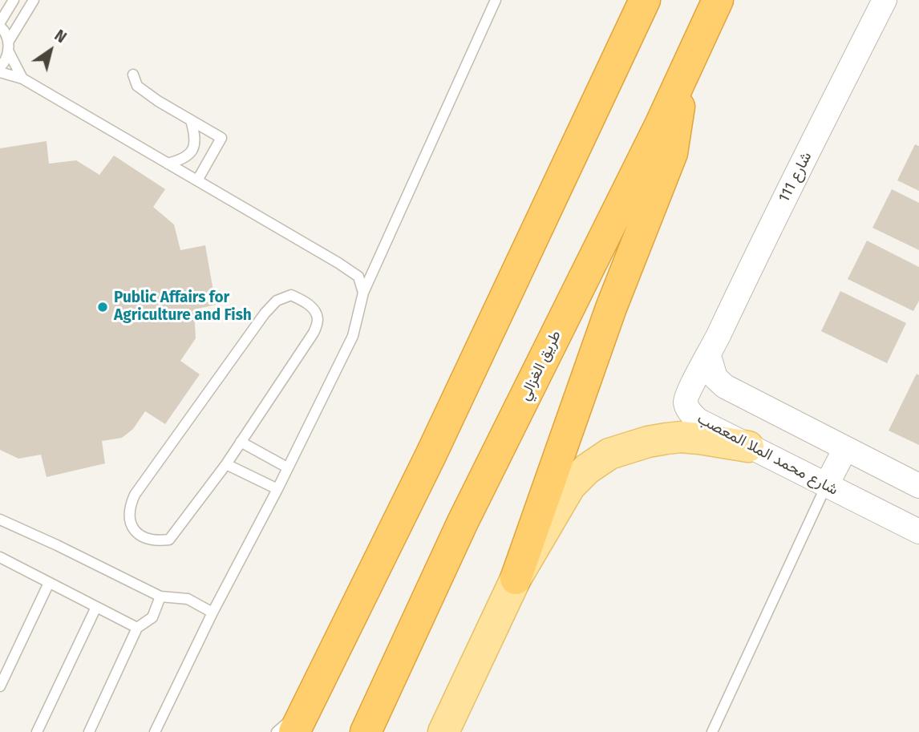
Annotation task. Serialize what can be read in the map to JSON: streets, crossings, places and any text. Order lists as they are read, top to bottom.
{
  "streets": {
    "highway": ["طريق الغزالي"],
    "street": ["شارع 111", "شارع محمد الملا المعصب"]
  },
  "crossings": [
    ["شارع 111", "شارع محمد الملا المعصب"]
  ],
  "places": ["Public Affairs for Agriculture and Fish"],
  "north": "top right"
}
